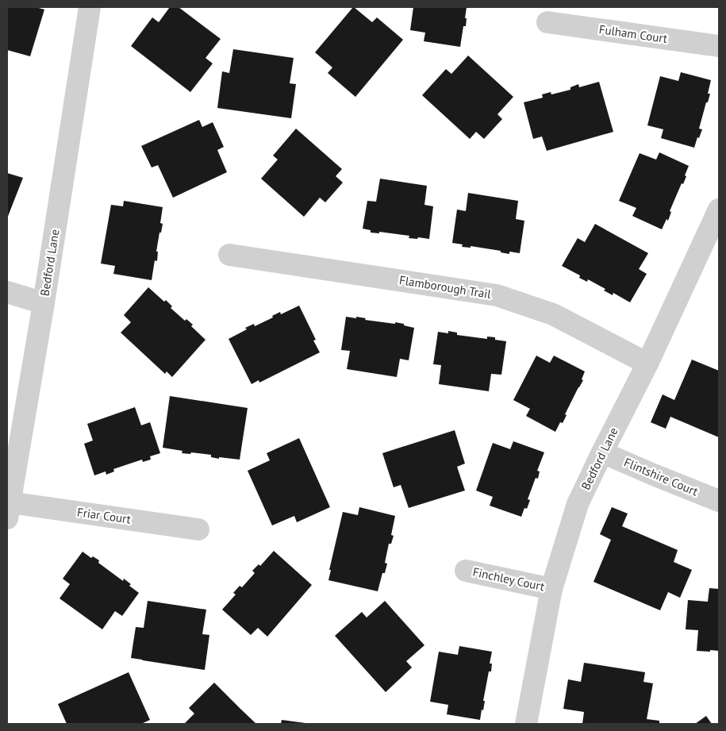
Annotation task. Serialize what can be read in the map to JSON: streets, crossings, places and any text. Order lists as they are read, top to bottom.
{
  "streets": {
    "street": [
      "Fulham Court",
      "Bedford Lane",
      "Flamborough Trail",
      "Flintshire Court",
      "Friar Court",
      "Finchley Court"
    ]
  },
  "crossings": [
    ["Bedford Lane", "Flamborough Trail"],
    ["Bedford Lane", "Flintshire Court"],
    ["Bedford Lane", "Friar Court"],
    ["Bedford Lane", "Finchley Court"]
  ]
}
